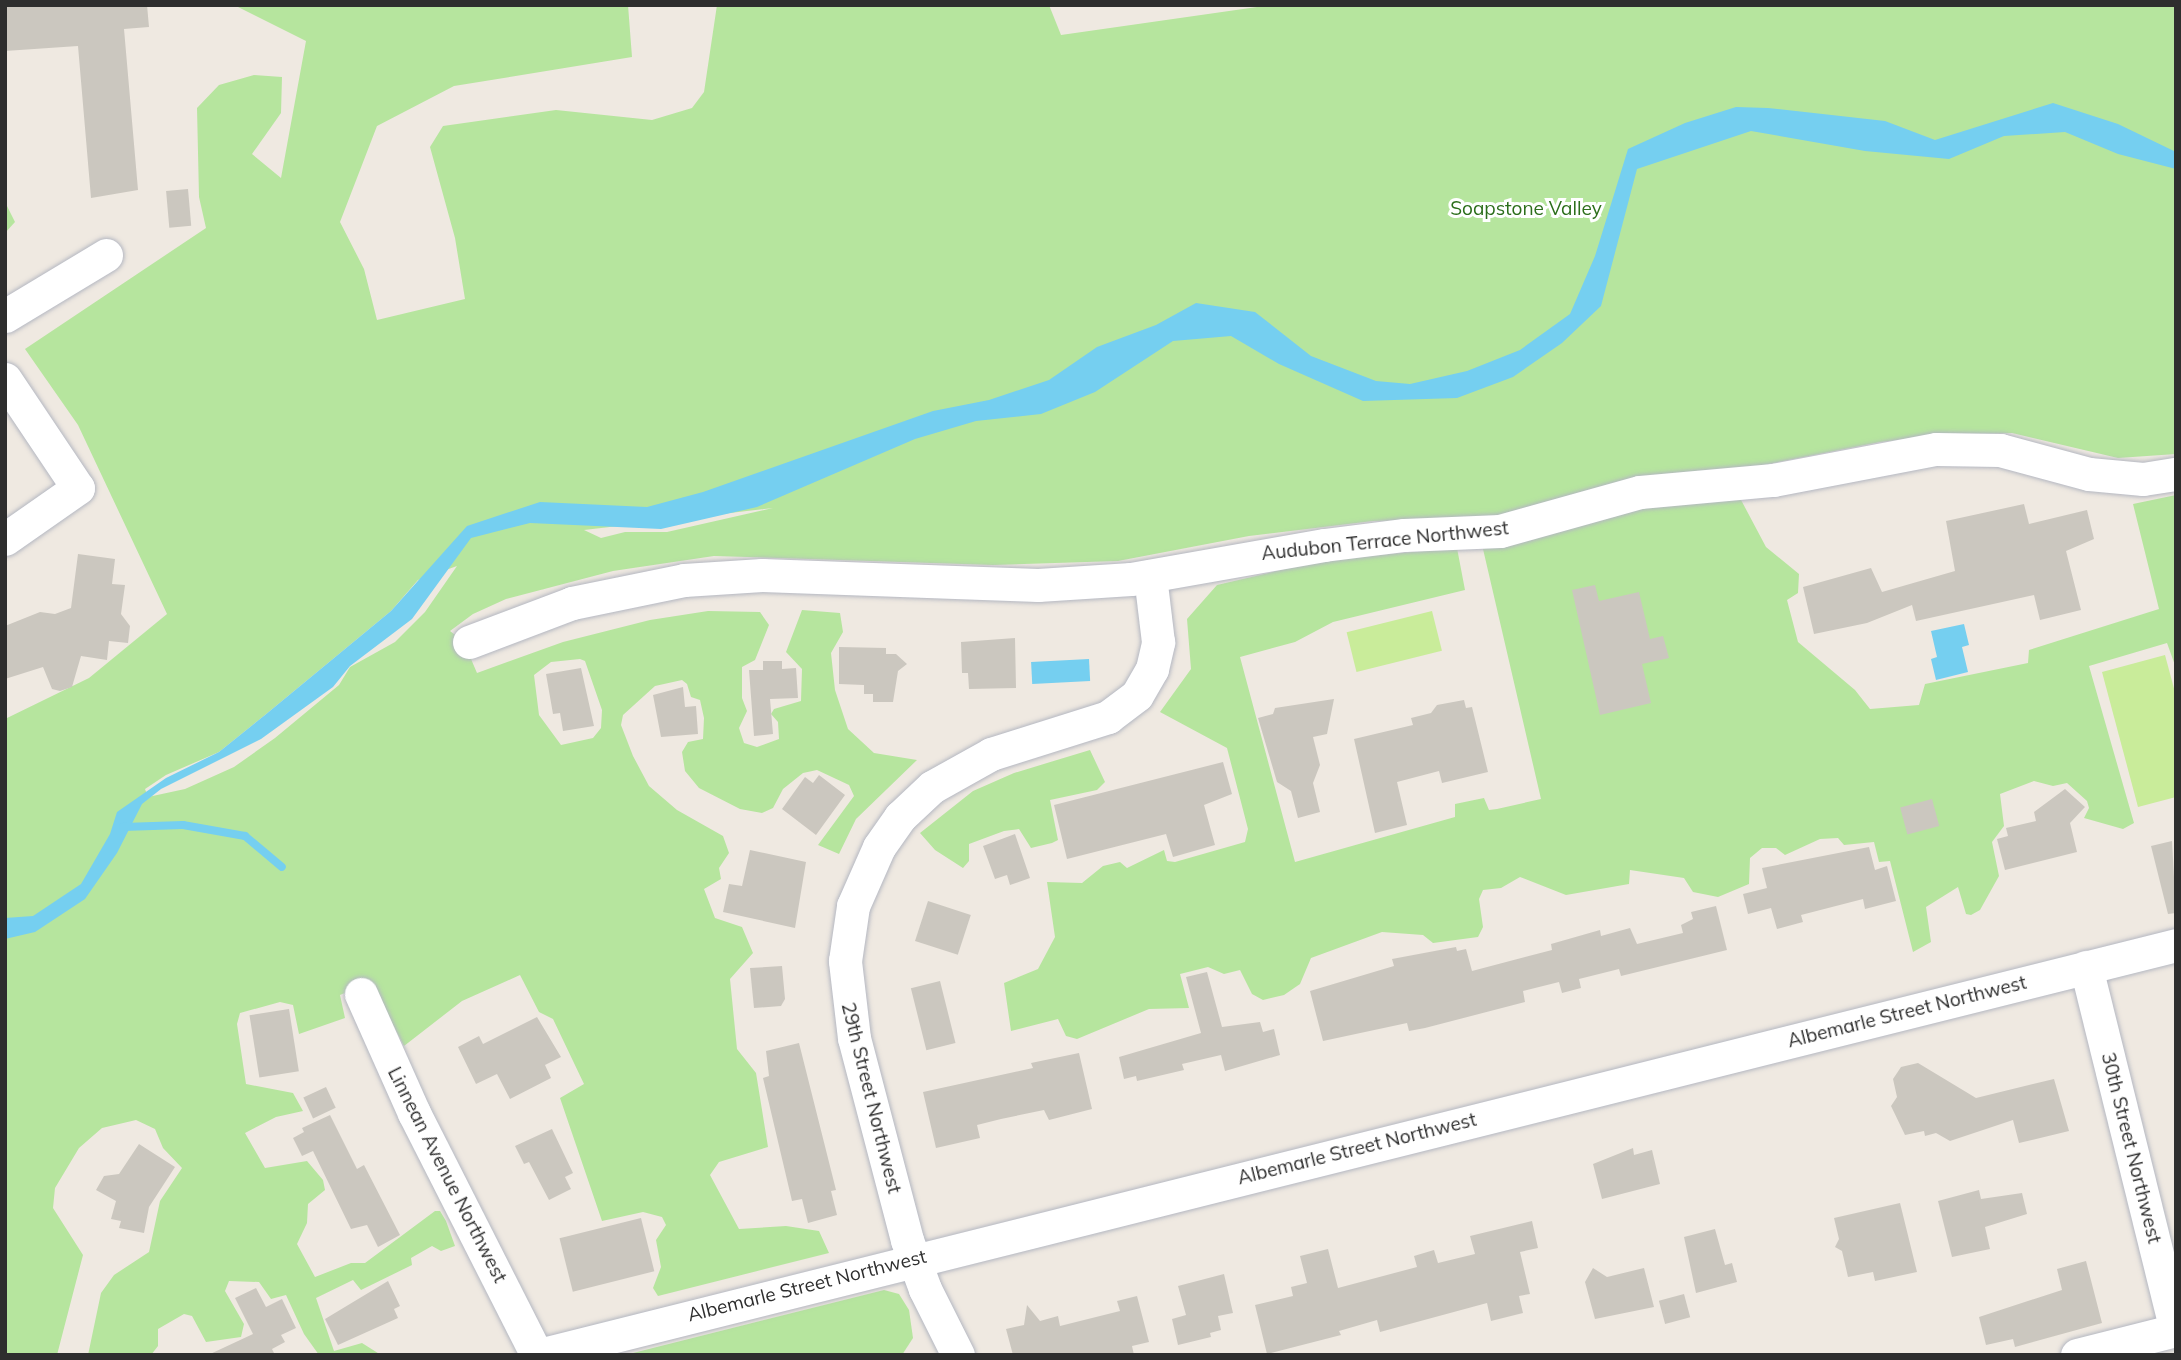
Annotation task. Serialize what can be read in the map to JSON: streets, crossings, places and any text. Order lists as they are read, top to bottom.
{
  "streets": {
    "street": [
      "Audubon Terrace Northwest",
      "Albemarle Street Northwest",
      "29th Street Northwest",
      "30th Street Northwest",
      "Linnean Avenue Northwest"
    ]
  },
  "crossings": [
    ["Audubon Terrace Northwest", "29th Street Northwest"],
    ["Albemarle Street Northwest", "29th Street Northwest"],
    ["Albemarle Street Northwest", "30th Street Northwest"],
    ["Albemarle Street Northwest", "Linnean Avenue Northwest"]
  ],
  "parks": ["Soapstone Valley"]
}
